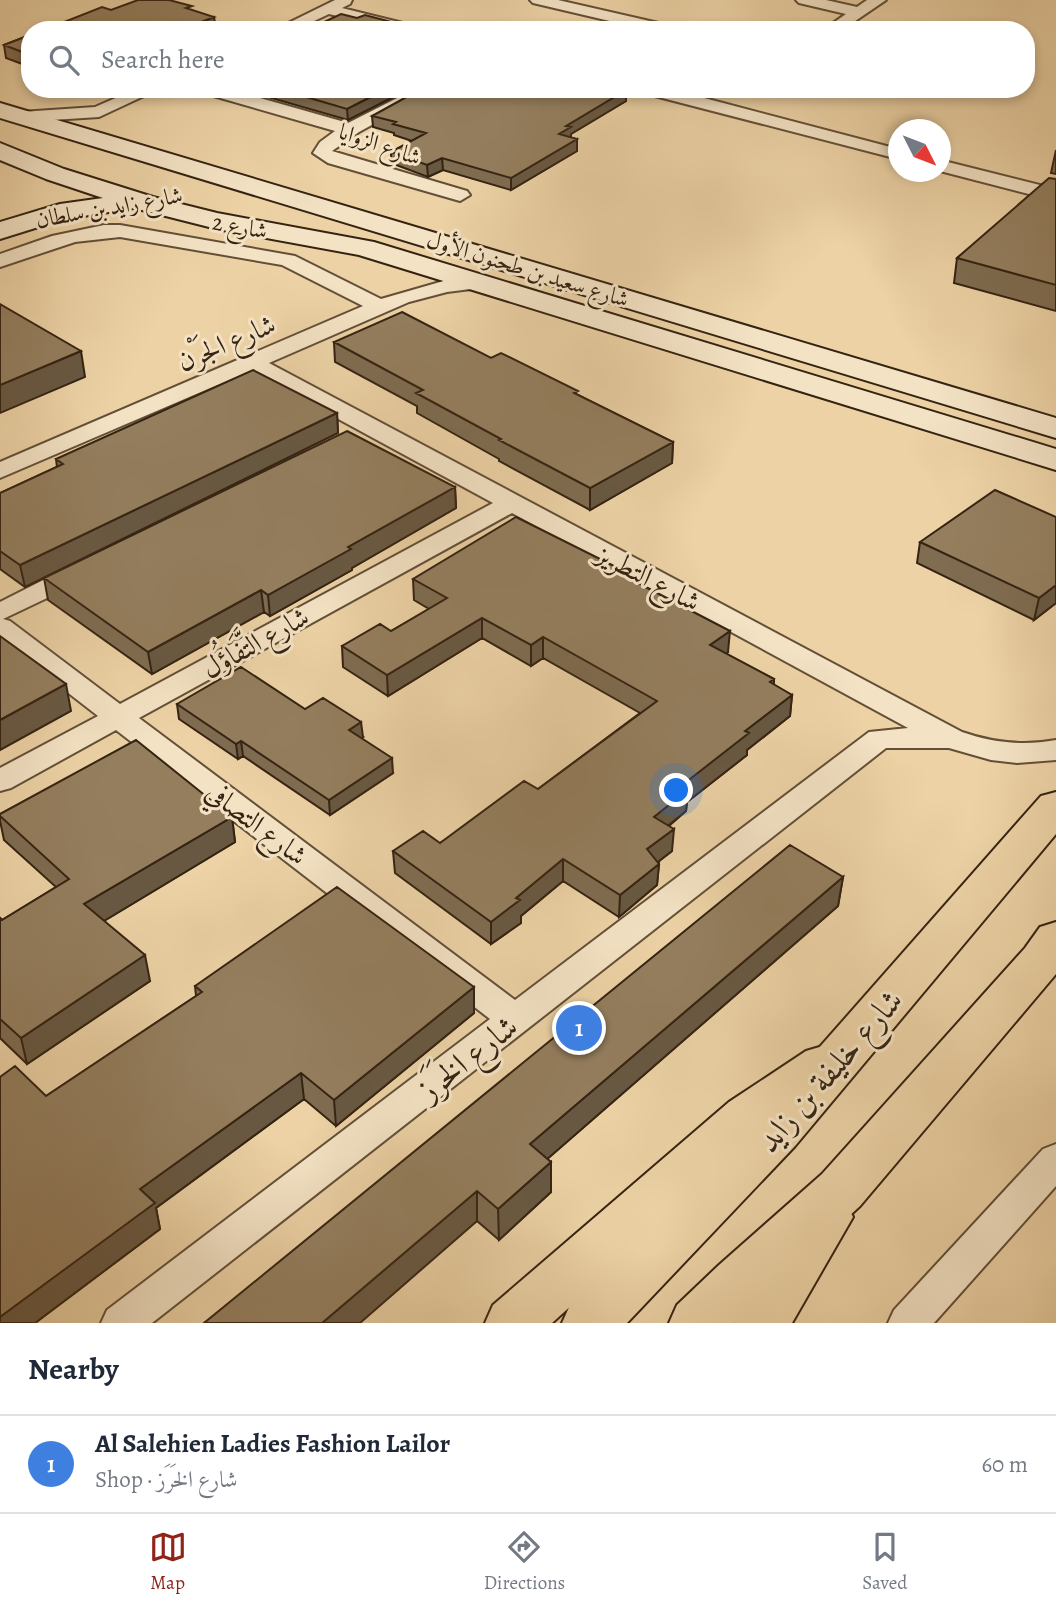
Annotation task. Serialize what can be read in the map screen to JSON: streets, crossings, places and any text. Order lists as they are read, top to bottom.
{
  "streets": {
    "main road": ["شارع زايد بن سلطان", "شارع سعيد بن طحنون الأول", "شارع خليفة بن زايد"],
    "street": [
      "شارع الزوايا",
      "شارع 2",
      "شارع الجَرْن",
      "شارع التطريز",
      "شارع التَّفَاؤُل",
      "شارع التصافي",
      "شارع الخَرَز"
    ]
  },
  "crossings": [
    ["شارع زايد بن سلطان", "شارع سعيد بن طحنون الأول"],
    ["شارع 2", "شارع الجَرْن"],
    ["شارع سعيد بن طحنون الأول", "شارع الجَرْن"],
    ["شارع الجَرْن", "شارع التطريز"],
    ["شارع التطريز", "شارع التَّفَاؤُل"],
    ["شارع التَّفَاؤُل", "شارع التصافي"],
    ["شارع التصافي", "شارع الخَرَز"]
  ],
  "north": "bottom right",
  "page": {
    "search": "Search here",
    "pins": "1",
    "heading": "Nearby",
    "list": [
      {
        "mark": "1",
        "name": "Al Salehien Ladies Fashion Lailor",
        "note": "Shop · شارع الخَرَز",
        "value": "60 m"
      }
    ],
    "nav": ["Map", "Directions", "Saved"]
  }
}
